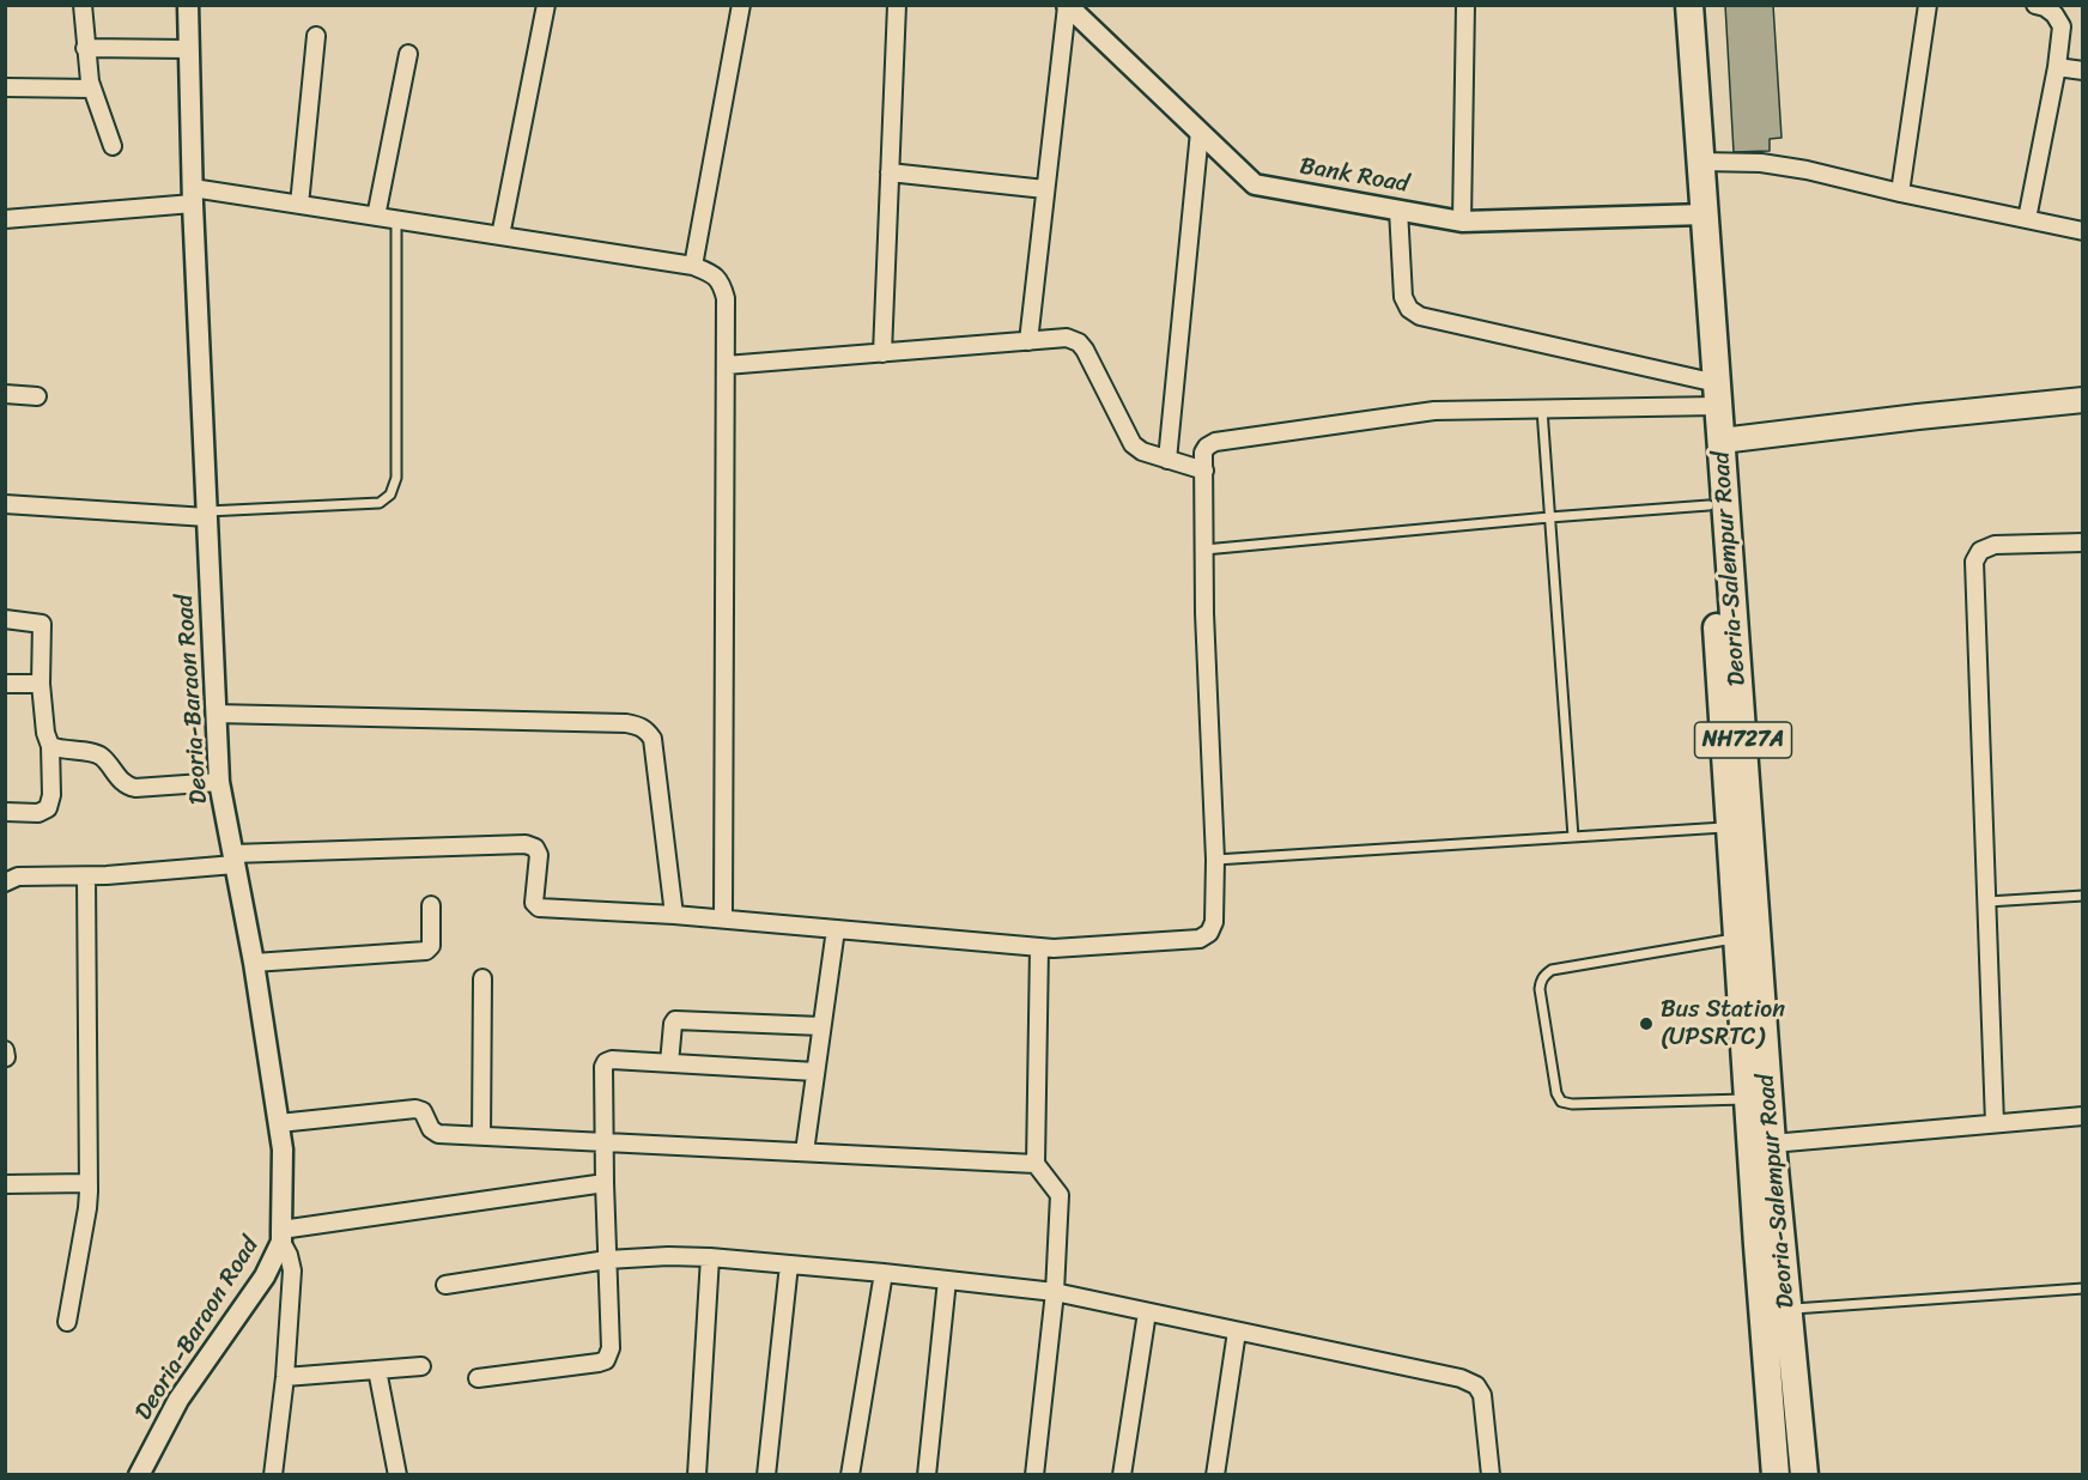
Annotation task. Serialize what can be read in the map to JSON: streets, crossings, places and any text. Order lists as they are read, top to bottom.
{
  "streets": {
    "highway": ["Deoria-Salempur Road", "NH727A"],
    "street": ["Bank Road", "Deoria-Baraon Road"]
  },
  "crossings": [
    ["Bank Road", "Deoria-Salempur Road"]
  ],
  "places": ["Bus Station (UPSRTC)"]
}
